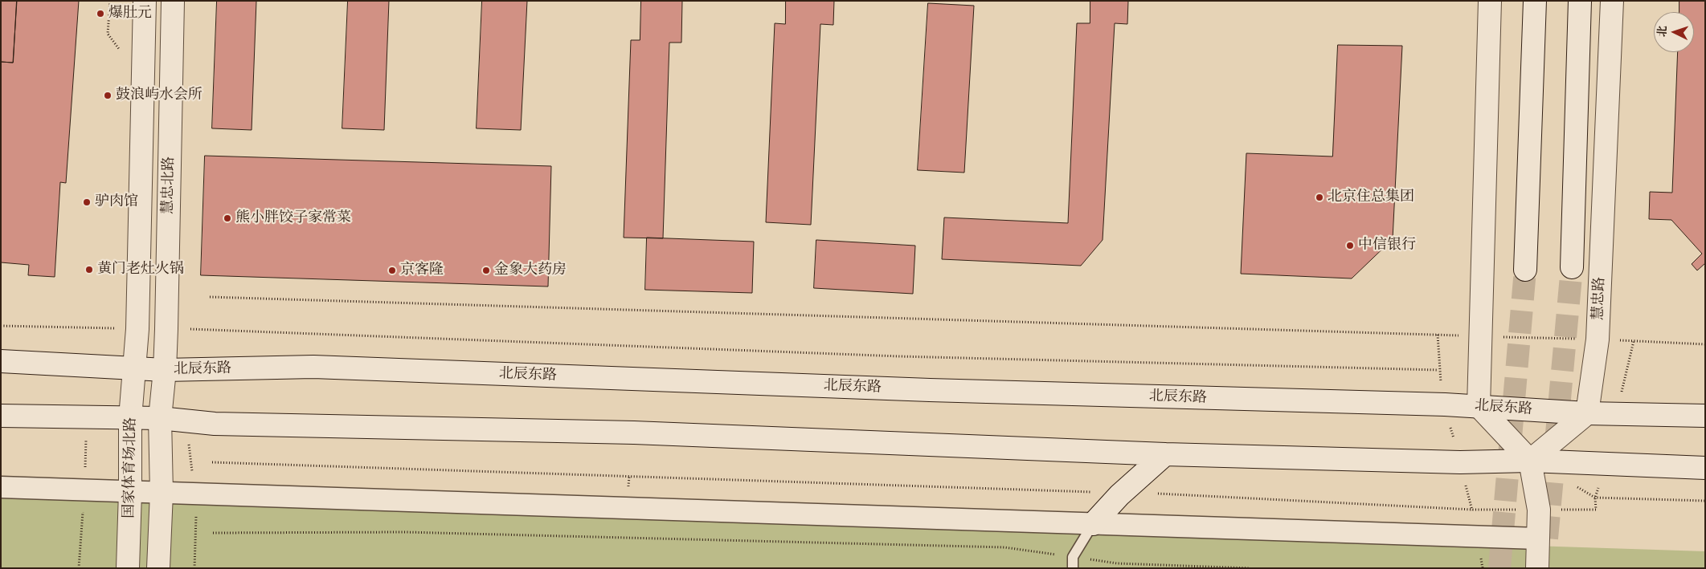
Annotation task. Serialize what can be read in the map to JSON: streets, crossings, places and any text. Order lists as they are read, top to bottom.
{
  "streets": {
    "main road": [
      "慧忠北路",
      "慧忠路",
      "北辰东路",
      "国家体育场北路"
    ]
  },
  "crossings": [
    ["慧忠北路", "北辰东路"],
    ["慧忠北路", "国家体育场北路"],
    ["慧忠路", "北辰东路"],
    ["北辰东路", "国家体育场北路"]
  ],
  "places": [
    "爆肚元",
    "鼓浪屿水会所",
    "北京住总集团",
    "驴肉馆",
    "熊小胖饺子家常菜",
    "中信银行",
    "黄门老灶火锅",
    "京客隆",
    "金象大药房"
  ],
  "north": "left"
}
